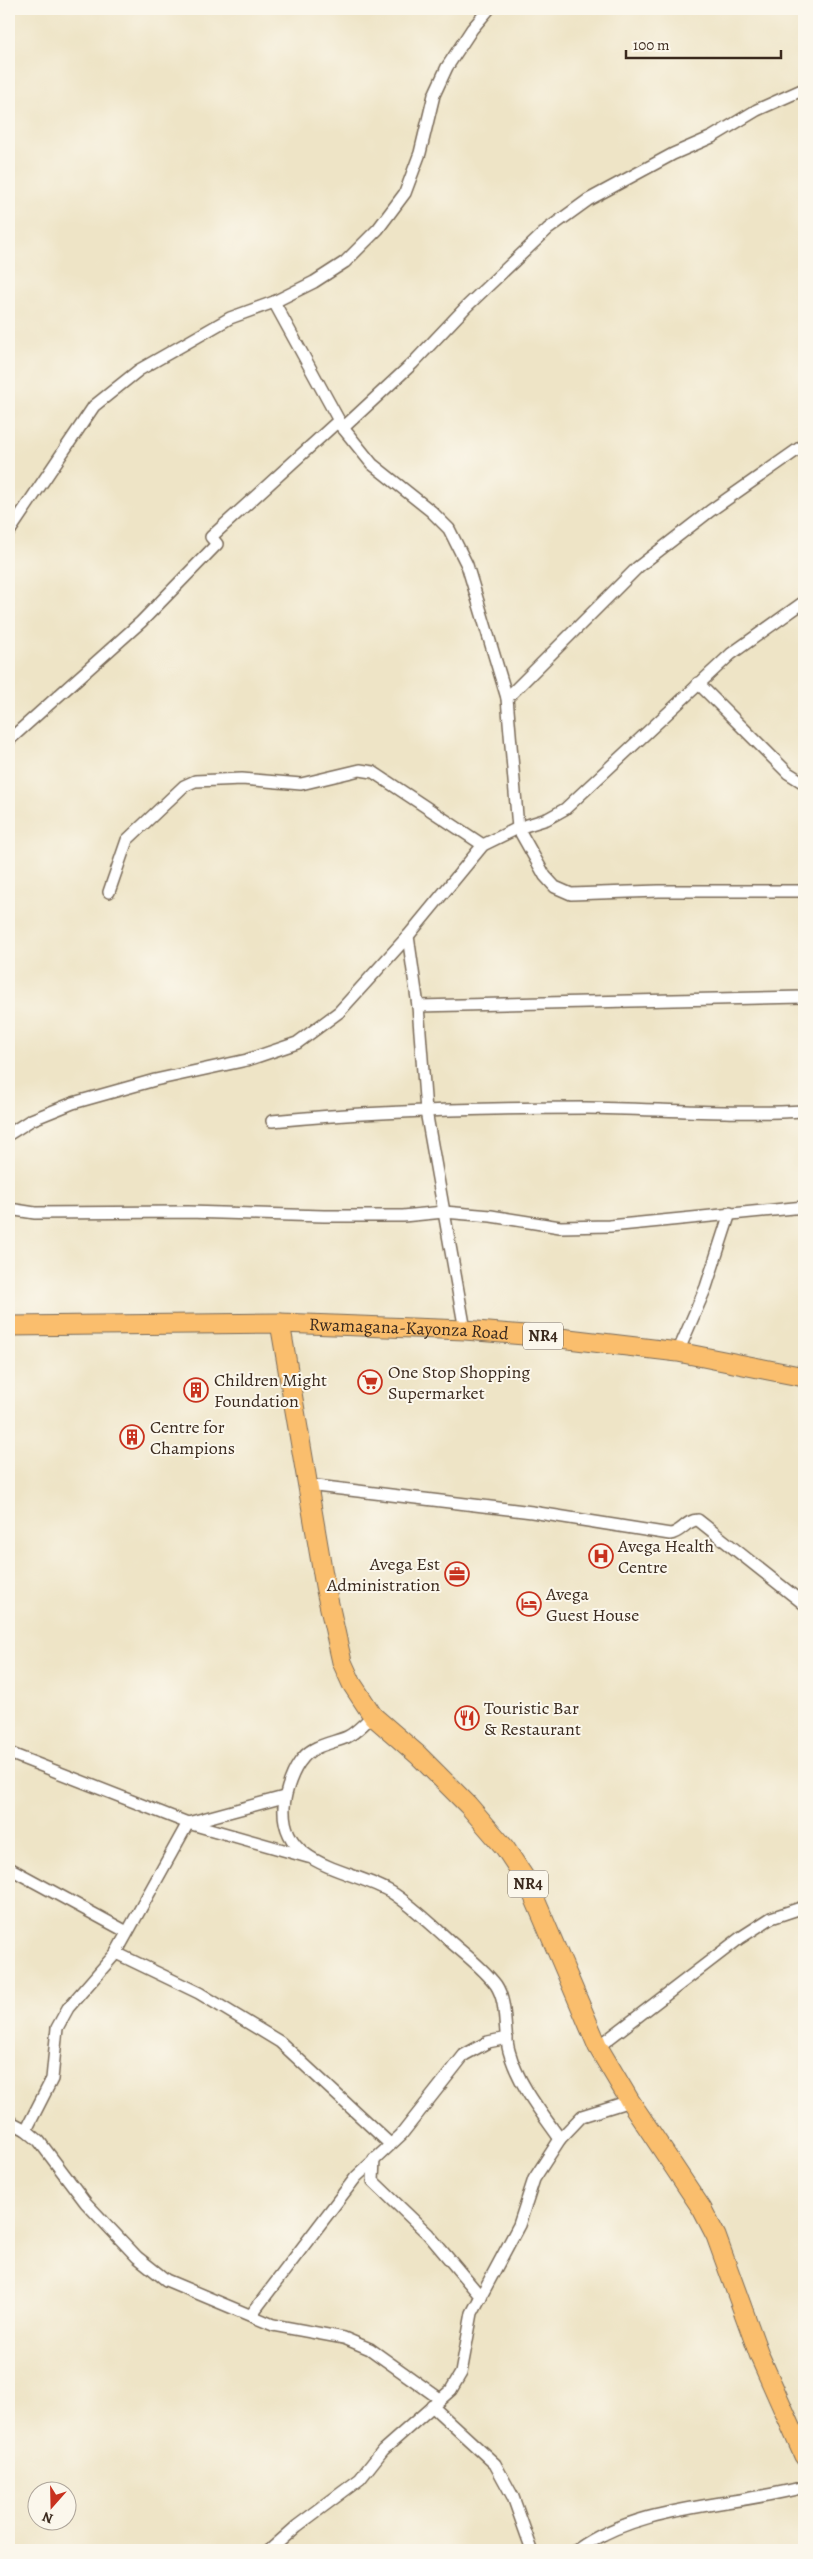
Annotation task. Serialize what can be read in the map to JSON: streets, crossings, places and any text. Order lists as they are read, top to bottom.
{
  "streets": {
    "highway": ["Rwamagana-Kayonza Road", "NR4"]
  },
  "crossings": [
    ["Rwamagana-Kayonza Road", "NR4"]
  ],
  "places": {
    "supermarket": ["One Stop Shopping Supermarket"],
    "building": ["Children Might Foundation", "Centre for Champions"],
    "hospital": ["Avega Health Centre"],
    "office": ["Avega Est Administration"],
    "hotel": ["Avega Guest House"],
    "restaurant": ["Touristic Bar & Restaurant"]
  },
  "scale_bar": "100 m",
  "north": "bottom"
}
